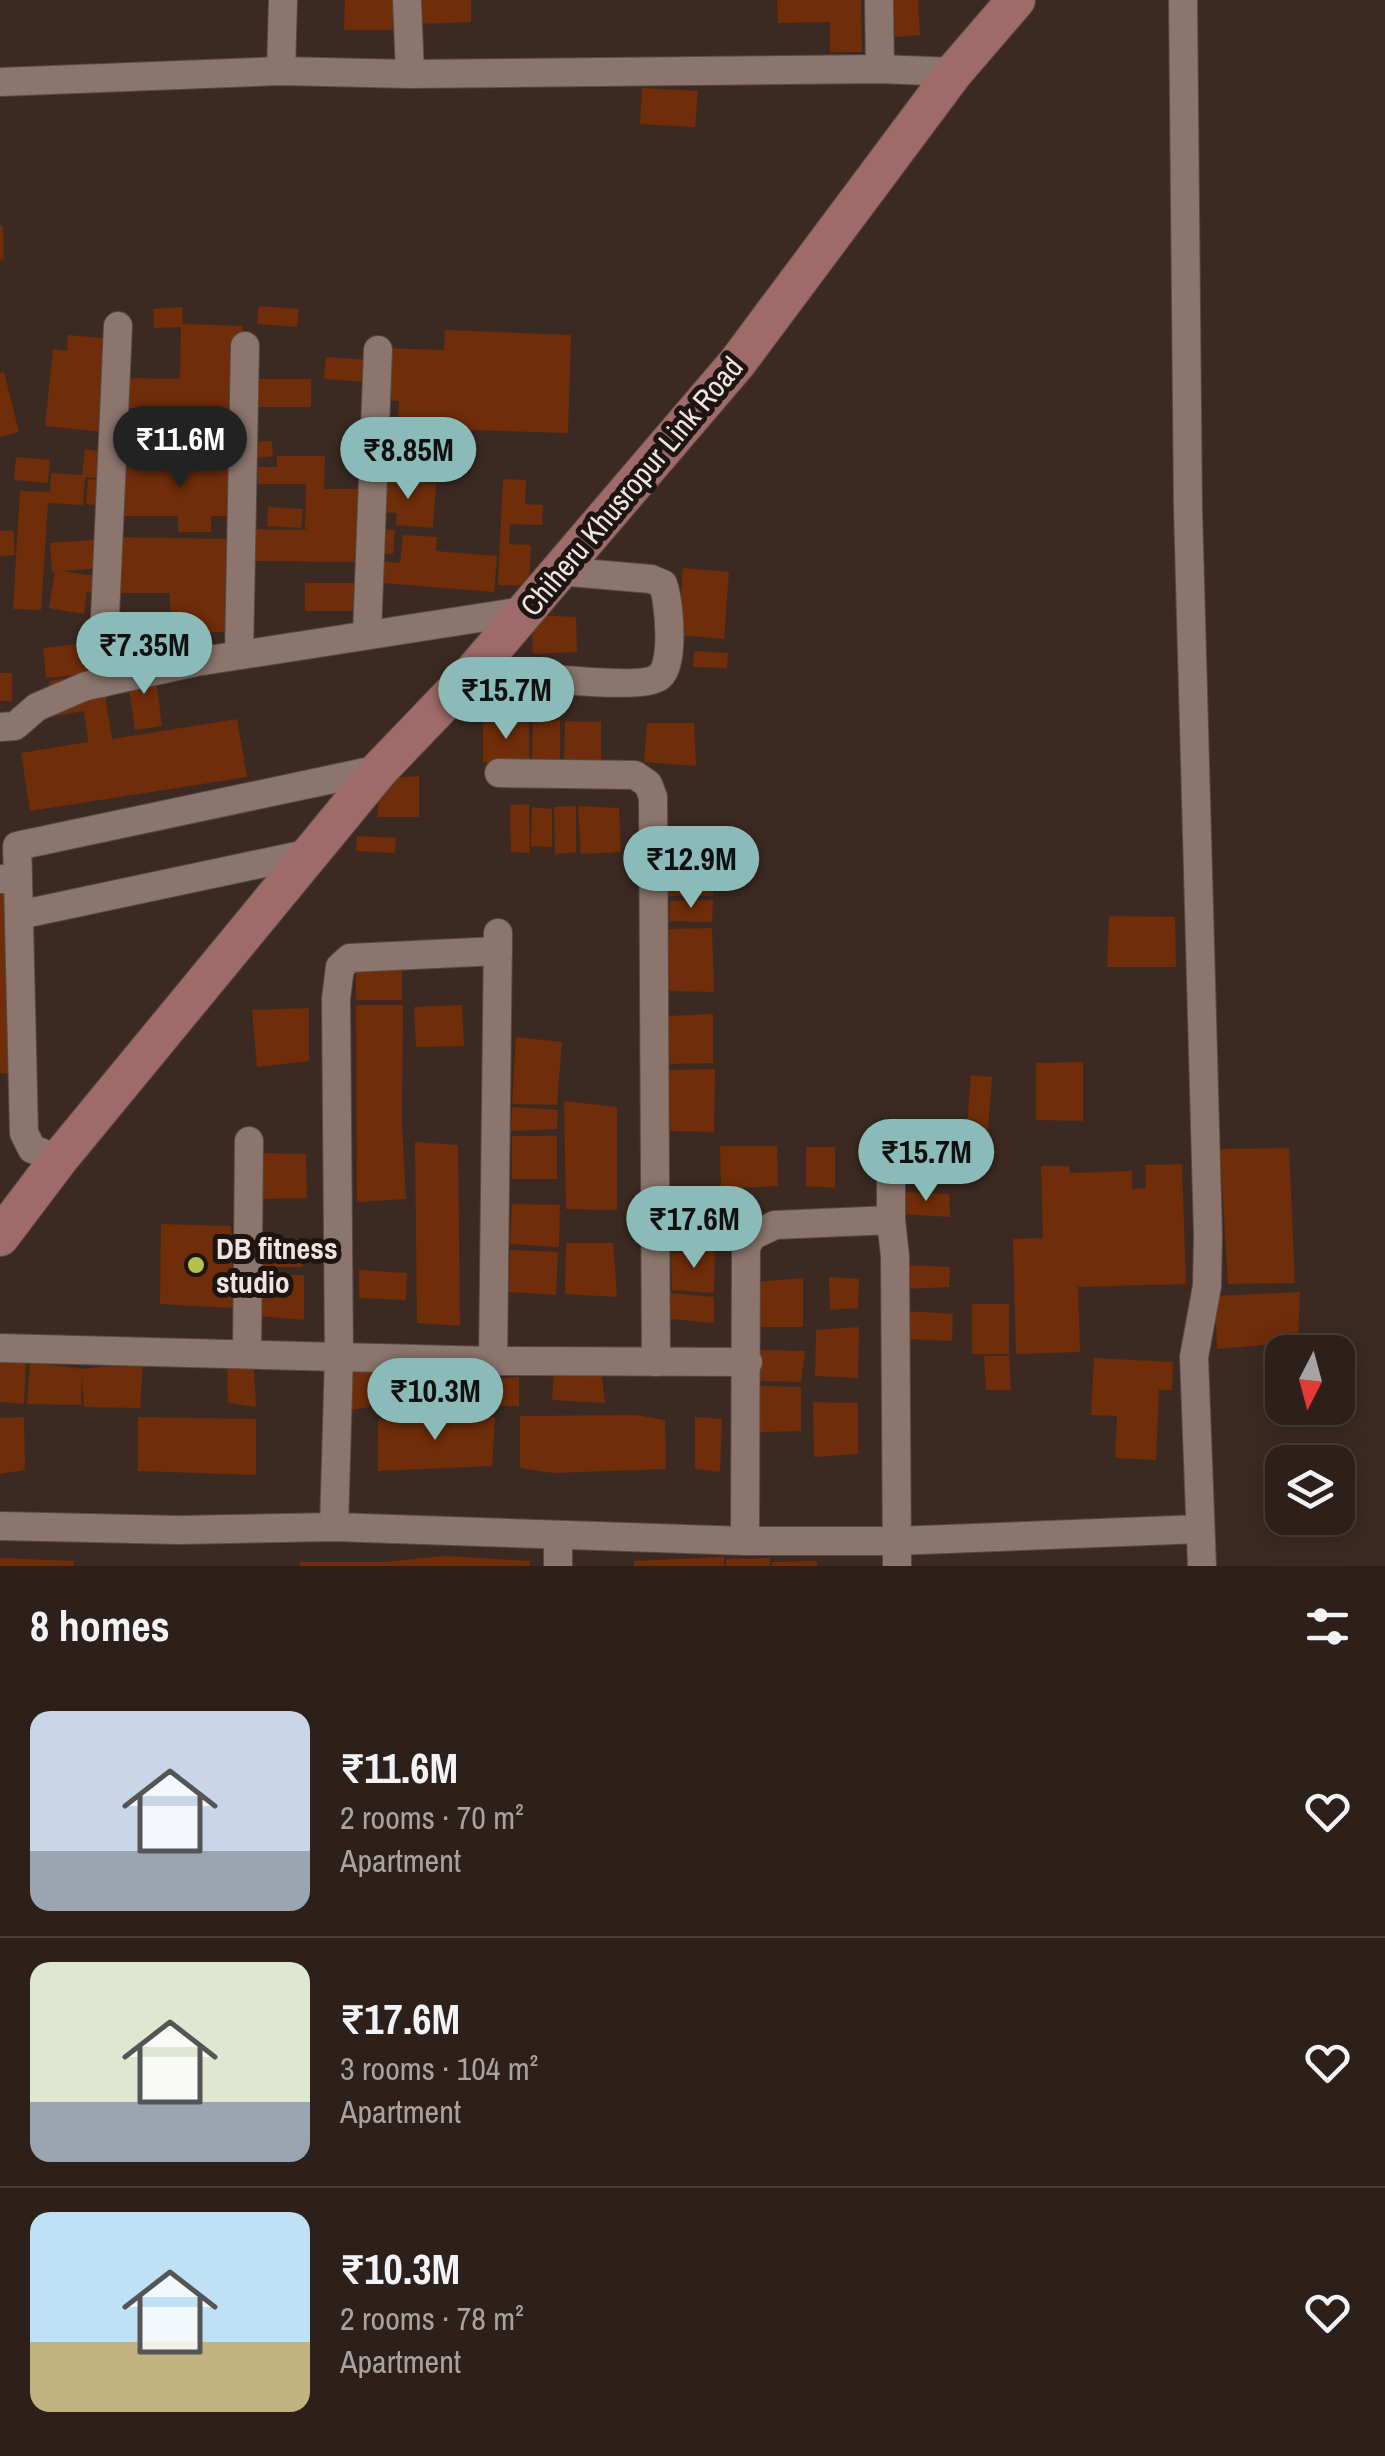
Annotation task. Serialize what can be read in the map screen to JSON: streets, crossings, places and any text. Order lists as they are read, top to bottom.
{
  "streets": {
    "street": ["Chiheru Khusropur Link Road"]
  },
  "places": ["DB fitness studio"],
  "north": "bottom",
  "page": {
    "price": [
      "₹11.6M",
      "₹8.85M",
      "₹7.35M",
      "₹15.7M",
      "₹12.9M",
      "₹15.7M",
      "₹17.6M",
      "₹10.3M"
    ],
    "heading": "8 homes",
    "list": [
      {
        "name": "₹11.6M",
        "note": "2 rooms · 70 m² · Apartment"
      },
      {
        "name": "₹17.6M",
        "note": "3 rooms · 104 m² · Apartment"
      },
      {
        "name": "₹10.3M",
        "note": "2 rooms · 78 m² · Apartment"
      }
    ]
  }
}
